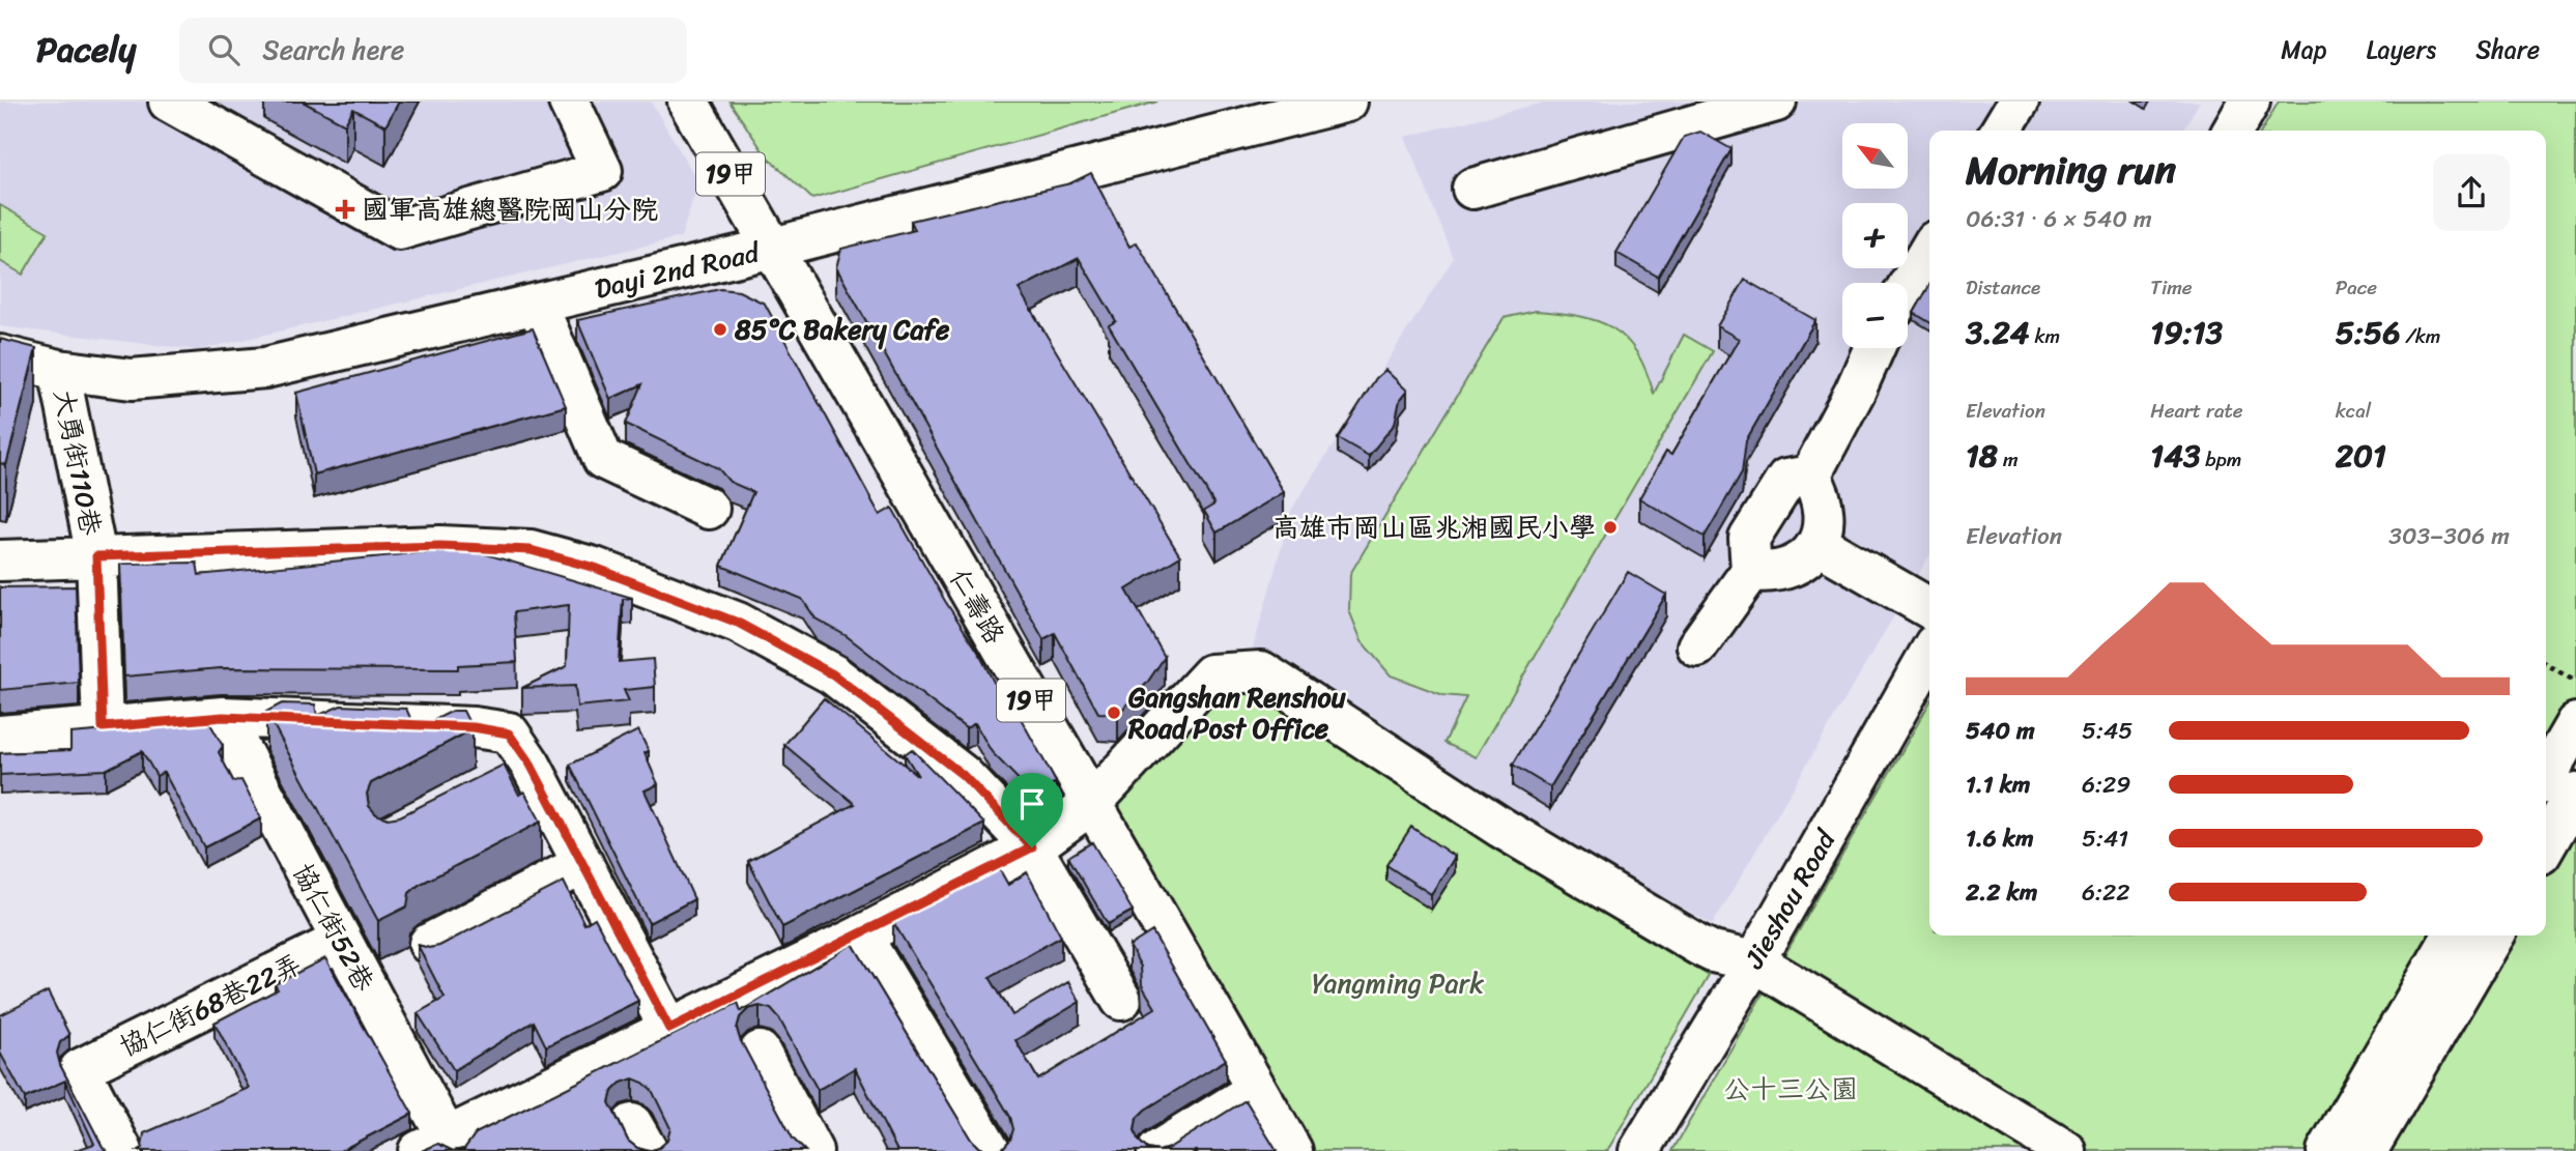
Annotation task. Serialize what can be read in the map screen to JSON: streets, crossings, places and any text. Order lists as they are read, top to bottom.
{
  "streets": {
    "street": [
      "19甲",
      "Dayi 2nd Road",
      "大勇街110巷",
      "仁壽路",
      "Jieshou Road",
      "協仁街52巷",
      "協仁街68巷22弄"
    ]
  },
  "crossings": [
    ["19甲", "Dayi 2nd Road"],
    ["19甲", "仁壽路"],
    ["Dayi 2nd Road", "大勇街110巷"],
    ["Dayi 2nd Road", "仁壽路"],
    ["協仁街52巷", "協仁街68巷22弄"]
  ],
  "parks": ["Yangming Park", "公十三公園"],
  "places": {
    "health": ["國軍高雄總醫院岡山分院"],
    "other": ["85°C Bakery Cafe", "高雄市岡山區兆湘國民小學", "Gangshan Renshou Road Post Office"]
  },
  "north": "top left",
  "page": {
    "header": "Pacely",
    "search": "Search here",
    "nav": ["Map", "Layers", "Share"],
    "map_buttons": ["+", "−"],
    "heading": ["Morning run", "06:31 · 6 × 540 m"],
    "stats": [
      ["Distance", "3.24 km"],
      ["Time", "19:13"],
      ["Pace", "5:56 /km"],
      ["Elevation", "18 m"],
      ["Heart rate", "143 bpm"],
      ["kcal", "201"]
    ],
    "chart": ["Elevation", "303–306 m"],
    "list": [
      {
        "name": "540 m",
        "note": "5:45"
      },
      {
        "name": "1.1 km",
        "note": "6:29"
      },
      {
        "name": "1.6 km",
        "note": "5:41"
      },
      {
        "name": "2.2 km",
        "note": "6:22"
      }
    ]
  }
}
